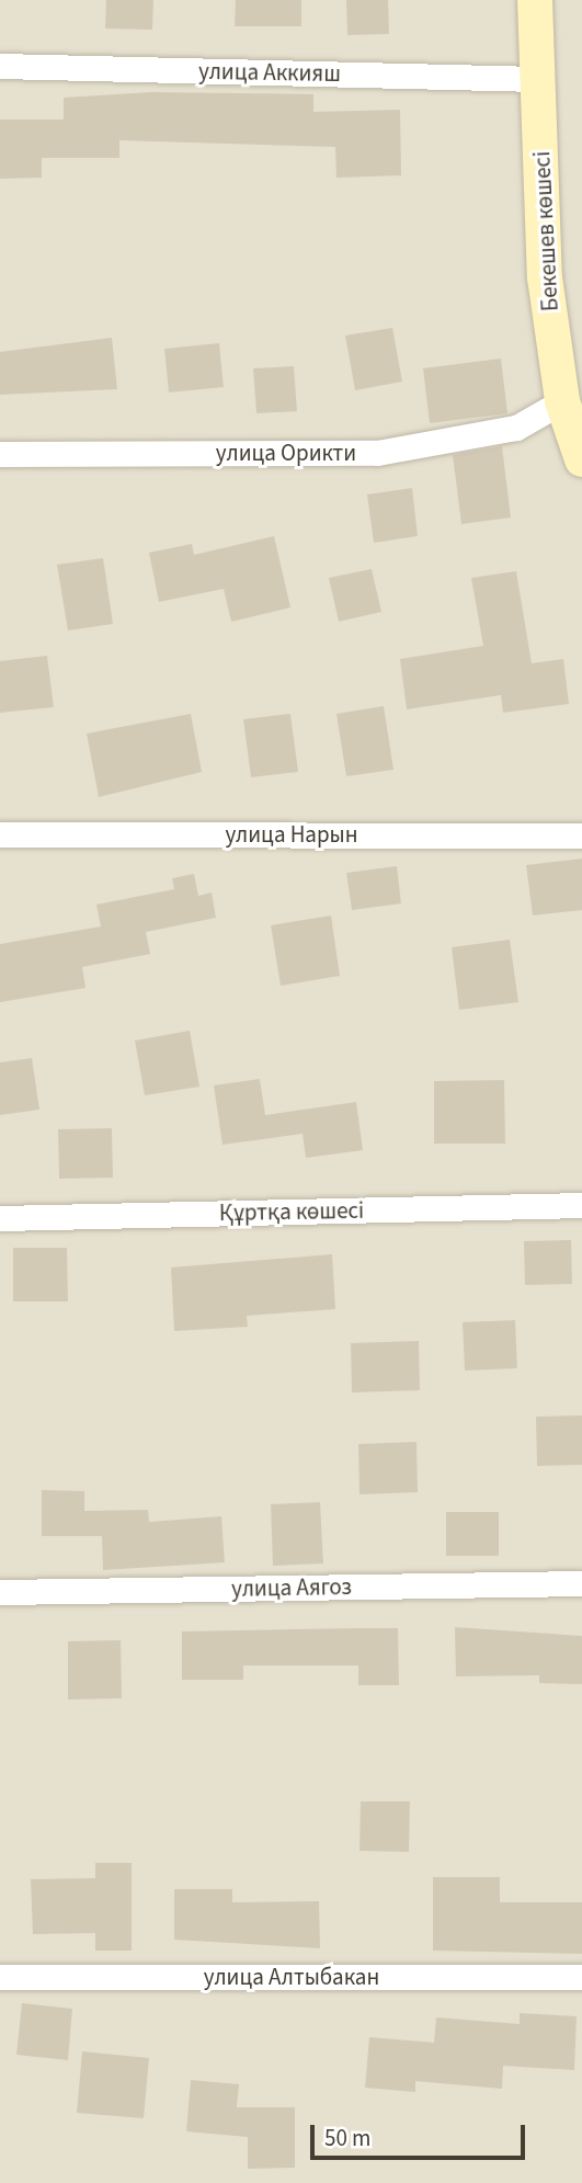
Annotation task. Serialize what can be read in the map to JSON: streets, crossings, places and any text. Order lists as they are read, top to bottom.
{
  "streets": {
    "main road": ["Бекешев көшесі"],
    "street": [
      "улица Аккияш",
      "улица Орикти",
      "улица Нарын",
      "Құртқа көшесі",
      "улица Аягоз",
      "улица Алтыбакан"
    ]
  },
  "crossings": [
    ["улица Аккияш", "Бекешев көшесі"],
    ["Бекешев көшесі", "улица Орикти"]
  ],
  "scale_bar": "50 m"
}
